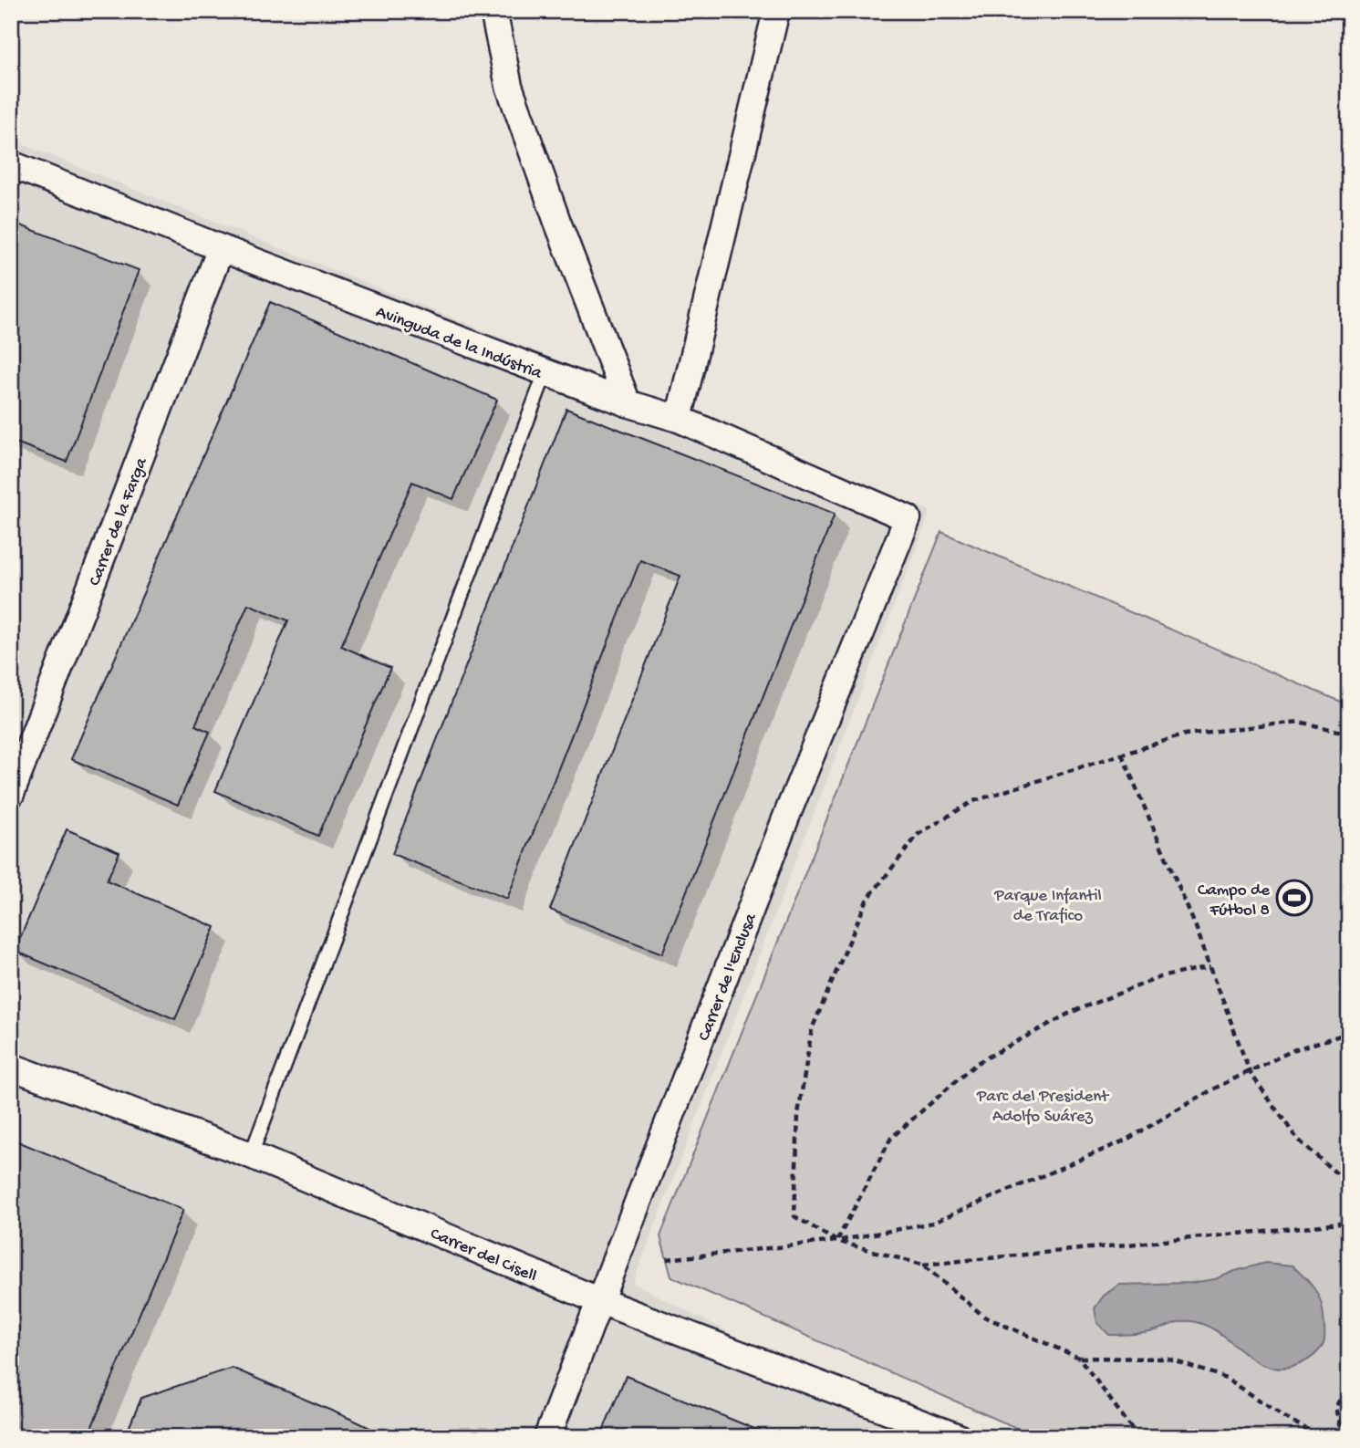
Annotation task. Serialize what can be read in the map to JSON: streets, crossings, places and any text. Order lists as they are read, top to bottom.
{
  "streets": {
    "street": [
      "Avinguda de la Indústria",
      "Carrer de la Farga",
      "Carrer de l'Enclusa",
      "Carrer del Cisell"
    ]
  },
  "crossings": [
    ["Avinguda de la Indústria", "Carrer de la Farga"],
    ["Avinguda de la Indústria", "Carrer de l'Enclusa"],
    ["Carrer de l'Enclusa", "Carrer del Cisell"]
  ],
  "parks": ["Parque Infantil de Trafico", "Parc del President Adolfo Suárez"],
  "places": {
    "sports": ["Campo de Fútbol 8"]
  }
}
